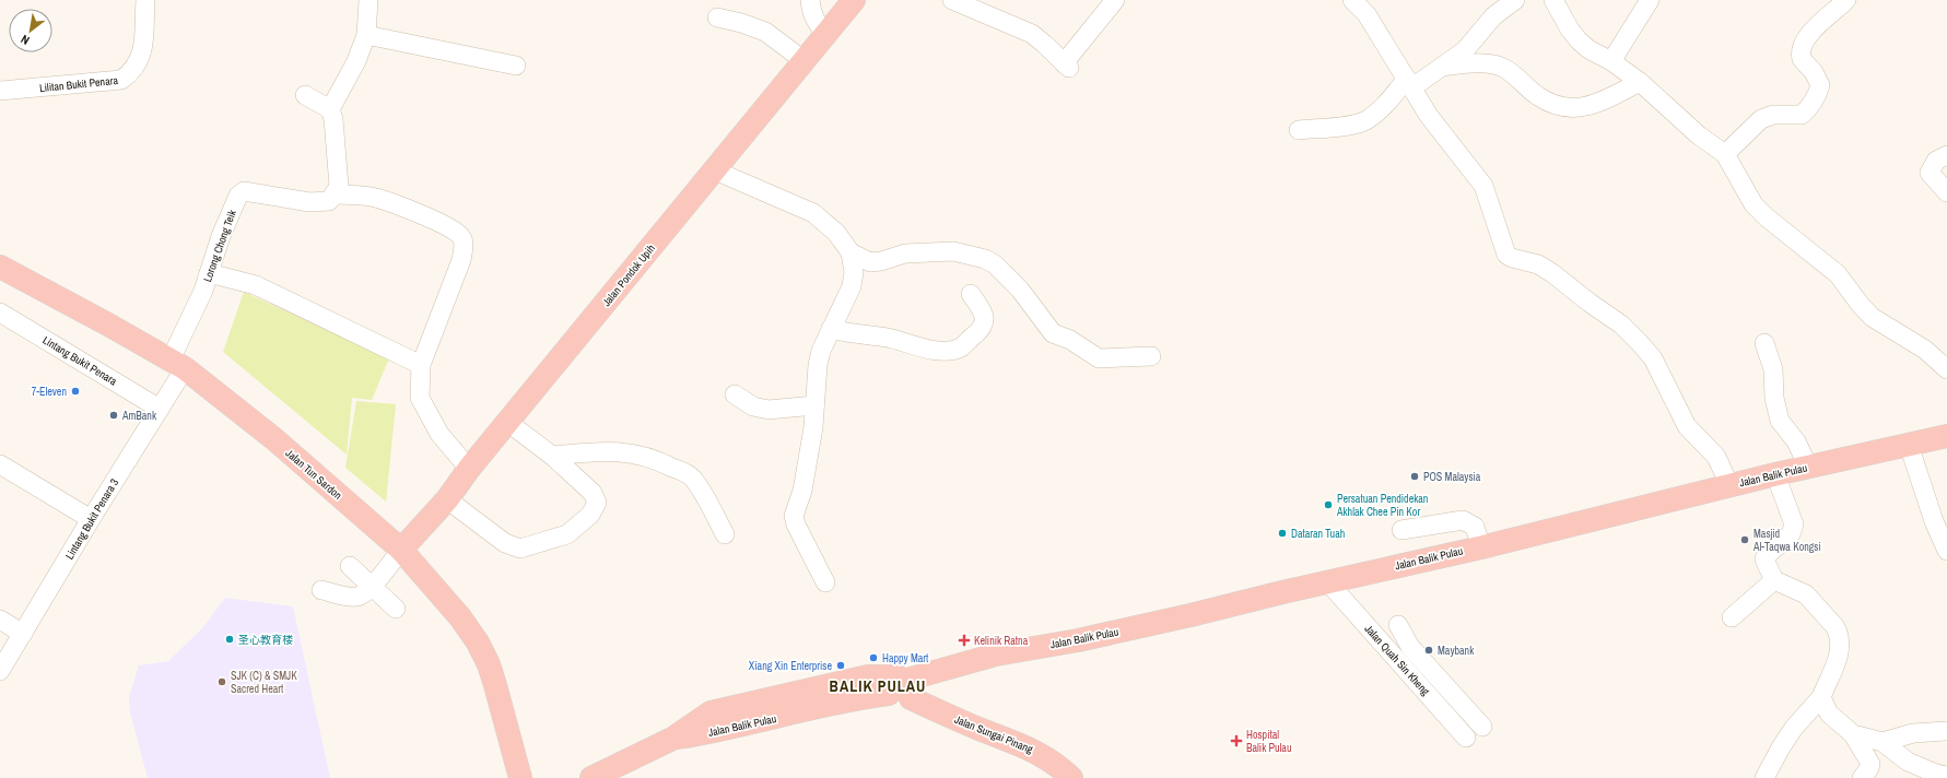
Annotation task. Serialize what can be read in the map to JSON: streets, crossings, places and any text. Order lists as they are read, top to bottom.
{
  "streets": {
    "main road": [
      "Jalan Pondok Upih",
      "Jalan Tun Sardon",
      "Jalan Balik Pulau",
      "Jalan Sungai Pinang"
    ],
    "street": [
      "Lilitan Bukit Penara",
      "Lorong Chong Teik",
      "Lintang Bukit Penara",
      "Lintang Bukit Penara 3",
      "Jalan Quah Sin Kheng"
    ]
  },
  "crossings": [
    ["Lorong Chong Teik", "Jalan Tun Sardon"],
    ["Lorong Chong Teik", "Lintang Bukit Penara 3"],
    ["Jalan Pondok Upih", "Jalan Tun Sardon"],
    ["Lintang Bukit Penara", "Lintang Bukit Penara 3"],
    ["Jalan Tun Sardon", "Lintang Bukit Penara 3"],
    ["Jalan Balik Pulau", "Jalan Quah Sin Kheng"],
    ["Jalan Balik Pulau", "Jalan Sungai Pinang"]
  ],
  "districts": ["BALIK PULAU"],
  "places": {
    "other": [
      "7-Eleven",
      "AmBank",
      "POS Malaysia",
      "Persatuan Pendidekan Akhlak Chee Pin Kor",
      "Dataran Tuah",
      "Masjid Al-Taqwa Kongsi",
      "圣心教育楼",
      "Maybank",
      "Happy Mart",
      "Xiang Xin Enterprise",
      "SJK (C) & SMJK Sacred Heart"
    ],
    "health": ["Kelinik Ratna", "Hospital Balik Pulau"]
  },
  "north": "bottom left"
}
